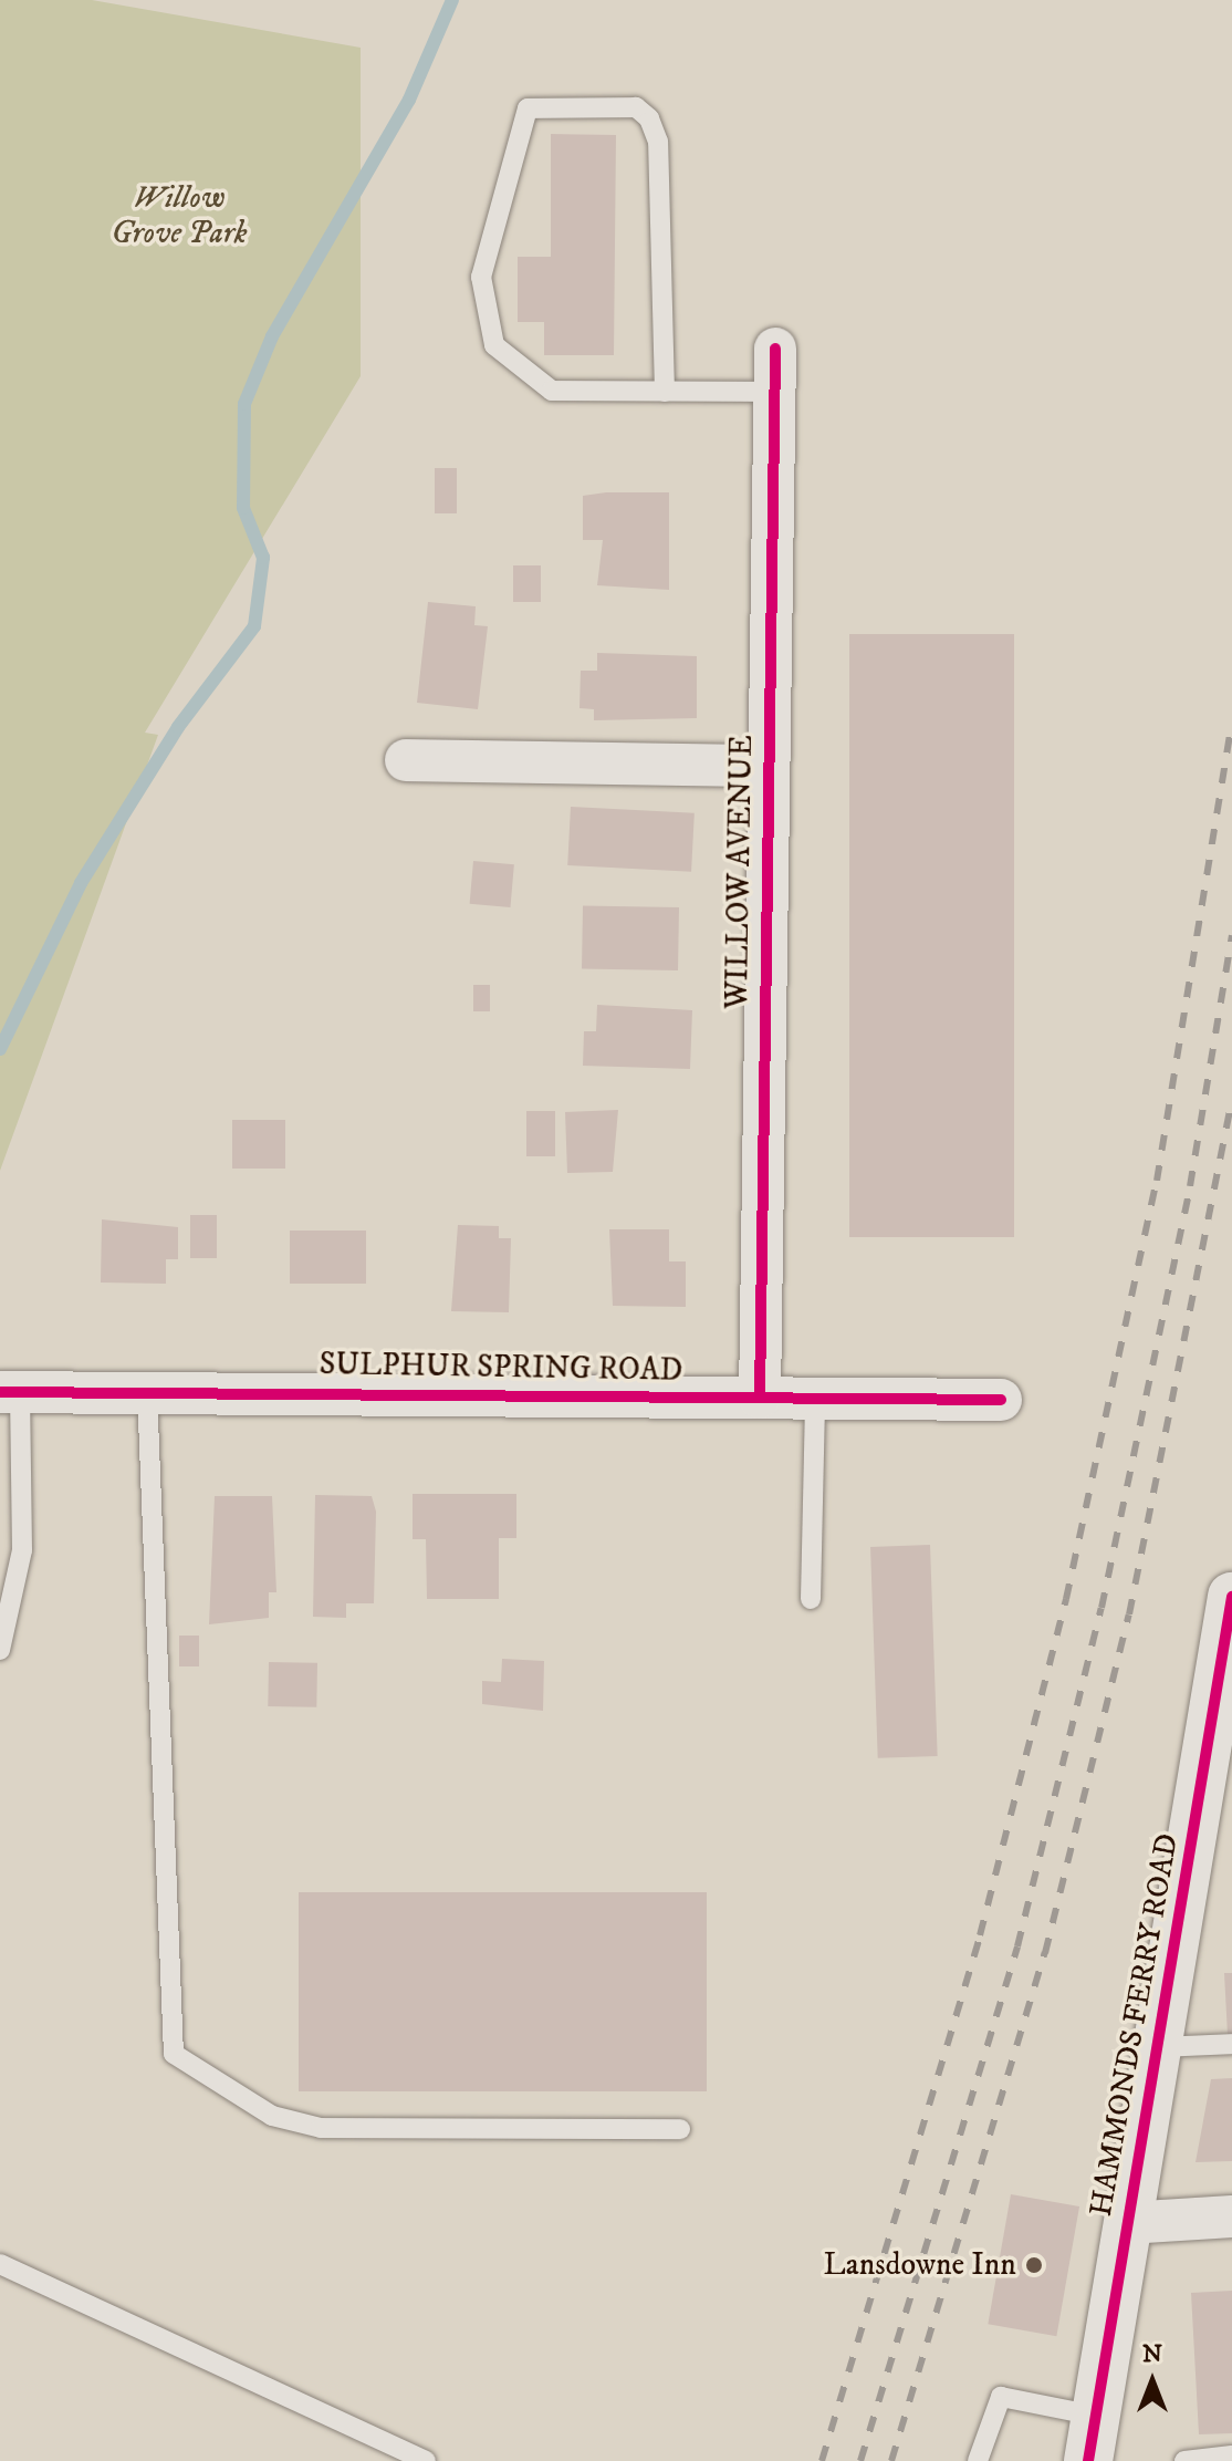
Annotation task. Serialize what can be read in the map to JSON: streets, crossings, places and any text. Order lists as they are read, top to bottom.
{
  "streets": {
    "street": ["WILLOW AVENUE", "SULPHUR SPRING ROAD", "HAMMONDS FERRY ROAD"]
  },
  "crossings": [
    ["WILLOW AVENUE", "SULPHUR SPRING ROAD"]
  ],
  "parks": ["Willow Grove Park"],
  "places": ["Lansdowne Inn"],
  "north": "top"
}
